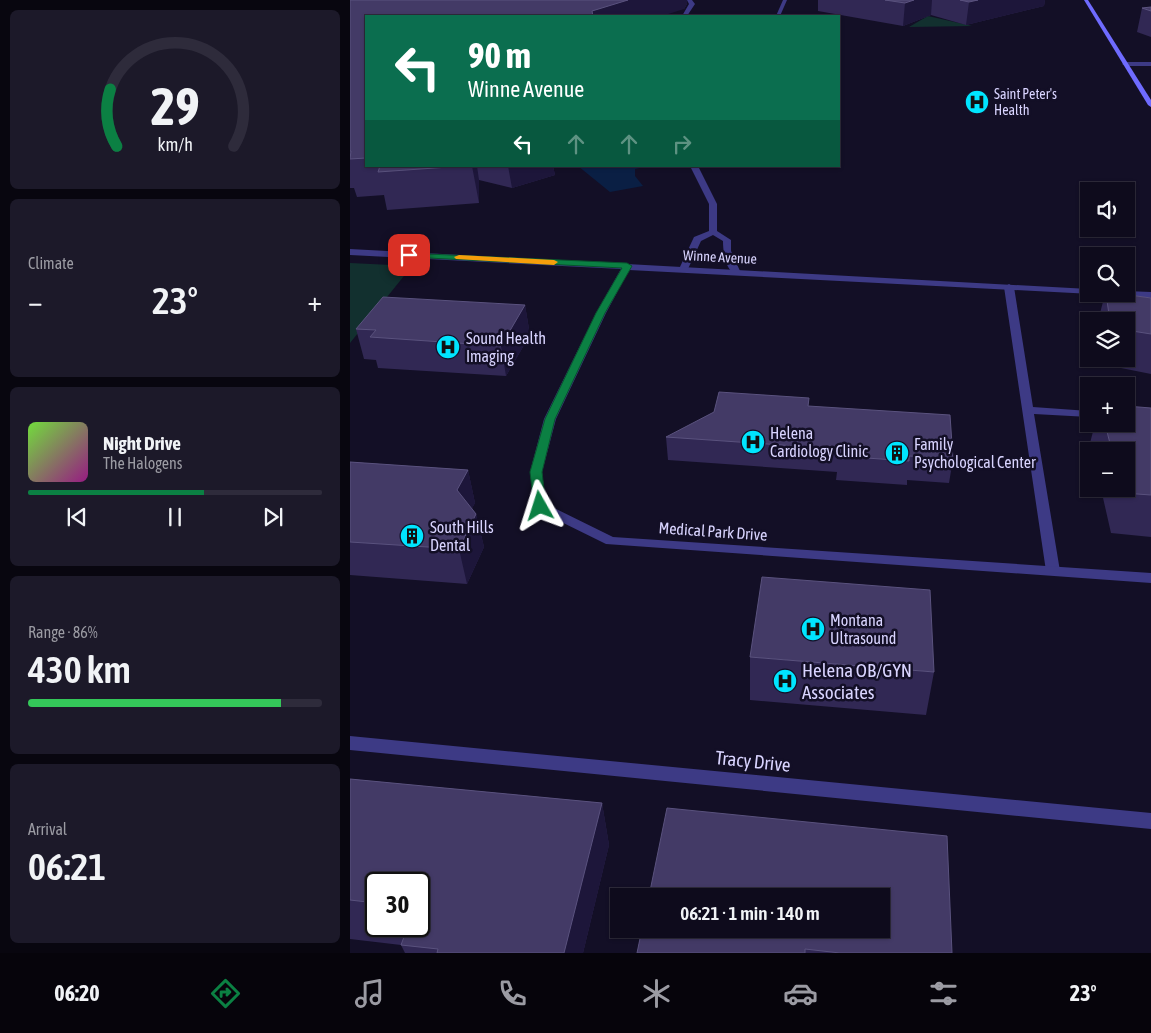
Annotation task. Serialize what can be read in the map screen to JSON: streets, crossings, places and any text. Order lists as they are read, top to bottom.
{
  "streets": {
    "street": ["Winne Avenue", "Medical Park Drive", "Tracy Drive"]
  },
  "crossings": [
    ["Winne Avenue", "Medical Park Drive"]
  ],
  "places": {
    "hospital": [
      "Saint Peter's Health",
      "Sound Health Imaging",
      "Helena Cardiology Clinic",
      "Montana Ultrasound",
      "Helena OB/GYN Associates"
    ],
    "building": ["Family Psychological Center", "South Hills Dental"]
  },
  "page": {
    "turn": ["90 m", "Winne Avenue"],
    "map_buttons": ["+", "−"],
    "tile": [
      "Climate",
      ["Range · 86%", "430 km"],
      ["Arrival", "06:21"]
    ],
    "heat": ["−", "23°", "+"],
    "song": ["Night Drive", "The Halogens"],
    "limit": "30",
    "trip": "06:21 · 1 min · 140 m",
    "tabs": ["06:20", "23°"],
    "gauge": ["29", "km/h"]
  }
}
